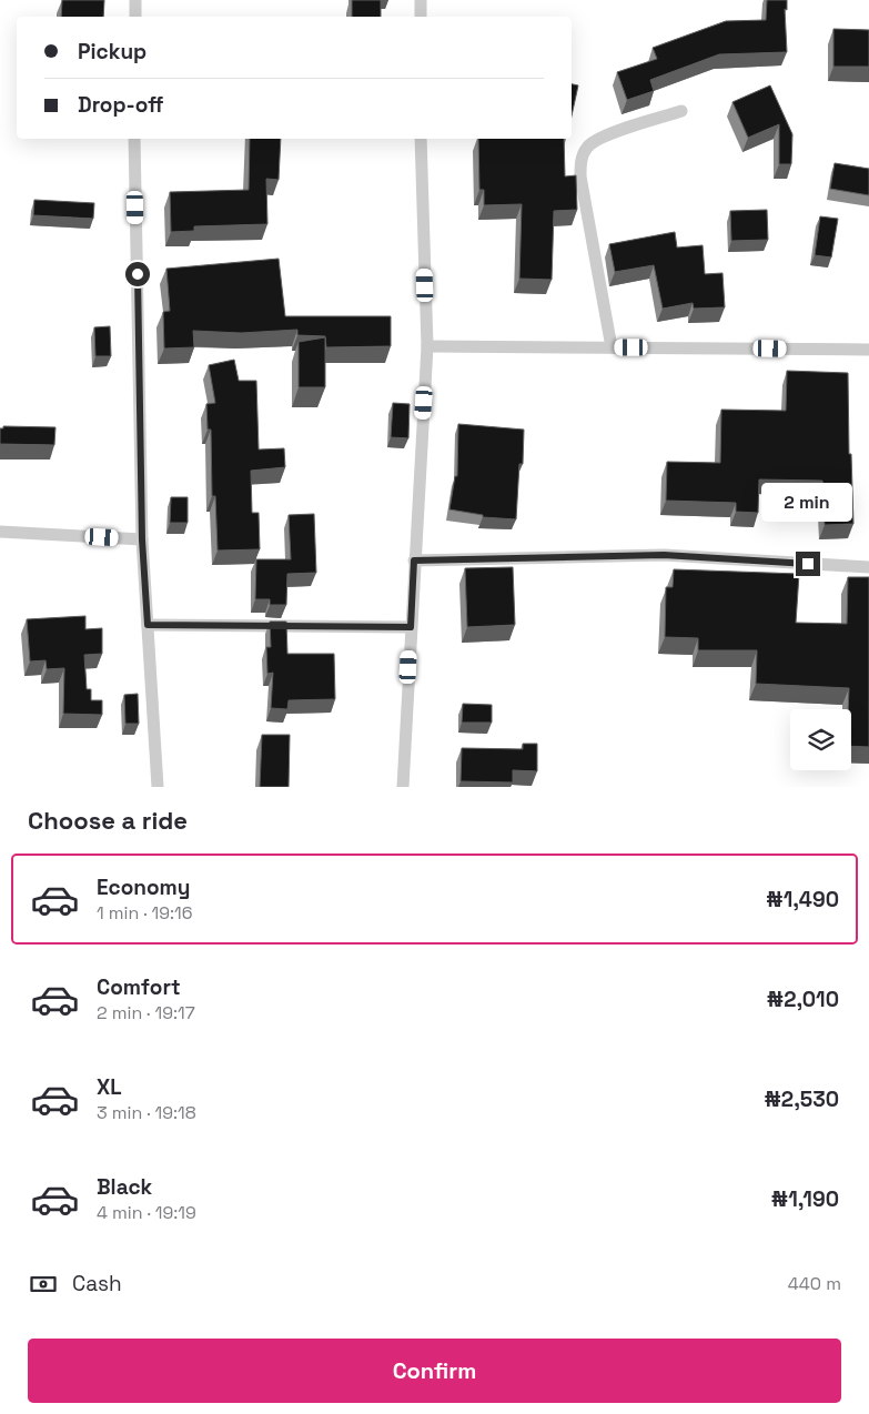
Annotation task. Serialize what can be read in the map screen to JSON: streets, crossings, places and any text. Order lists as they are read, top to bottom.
{
  "page": {
    "banner": ["Pickup", "Drop-off"],
    "bubble": "2 min",
    "heading": "Choose a ride",
    "list": [
      {
        "name": "Economy",
        "note": "1 min · 19:16",
        "value": "₦1,490"
      },
      {
        "name": "Comfort",
        "note": "2 min · 19:17",
        "value": "₦2,010"
      },
      {
        "name": "XL",
        "note": "3 min · 19:18",
        "value": "₦2,530"
      },
      {
        "name": "Black",
        "note": "4 min · 19:19",
        "value": "₦1,190"
      }
    ],
    "pay": ["Cash", "440 m"],
    "buttons": "Confirm"
  }
}
